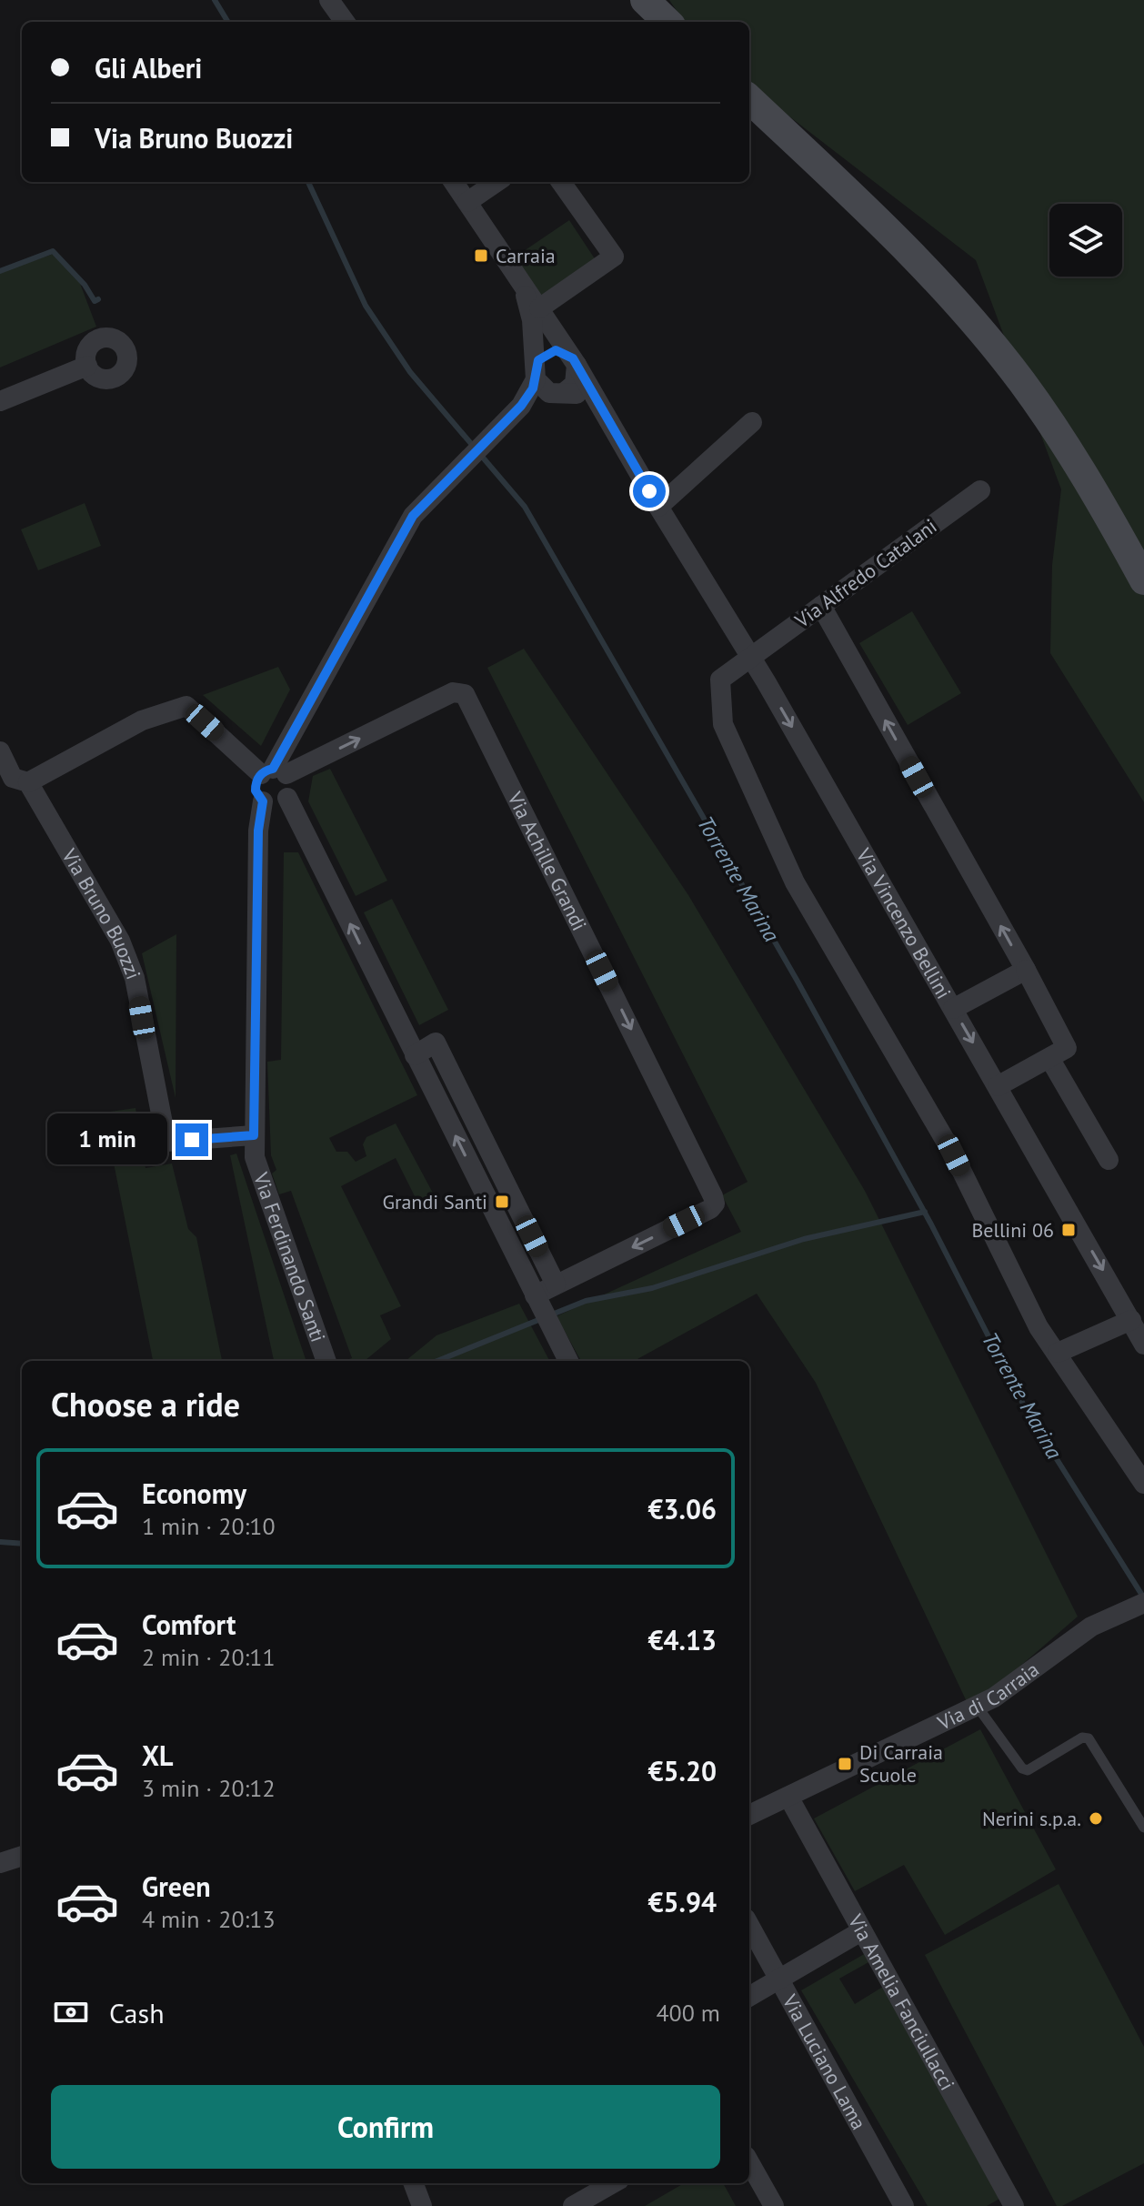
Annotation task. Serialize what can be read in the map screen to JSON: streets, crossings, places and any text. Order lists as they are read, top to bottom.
{
  "streets": {
    "street": [
      "Via Alfredo Catalani",
      "Via Achille Grandi",
      "Via Bruno Buozzi",
      "Via Vincenzo Bellini",
      "Via Ferdinando Santi",
      "Via di Carraia",
      "Via Amelia Fanciullacci",
      "Via Luciano Lama"
    ]
  },
  "crossings": [
    ["Via Alfredo Catalani", "Via Vincenzo Bellini"],
    ["Via Achille Grandi", "Via Ferdinando Santi"],
    ["Via Bruno Buozzi", "Via Ferdinando Santi"],
    ["Via di Carraia", "Via Amelia Fanciullacci"]
  ],
  "water": ["Torrente Marina"],
  "places": {
    "transit": [
      "Carraia",
      "Grandi Santi",
      "Bellini 06",
      "Di Carraia Scuole"
    ],
    "other": ["Nerini s.p.a."]
  },
  "page": {
    "banner": ["Gli Alberi", "Via Bruno Buozzi"],
    "bubble": "1 min",
    "heading": "Choose a ride",
    "list": [
      {
        "name": "Economy",
        "note": "1 min · 20:10",
        "value": "€3.06"
      },
      {
        "name": "Comfort",
        "note": "2 min · 20:11",
        "value": "€4.13"
      },
      {
        "name": "XL",
        "note": "3 min · 20:12",
        "value": "€5.20"
      },
      {
        "name": "Green",
        "note": "4 min · 20:13",
        "value": "€5.94"
      }
    ],
    "pay": ["Cash", "400 m"],
    "buttons": "Confirm"
  }
}
